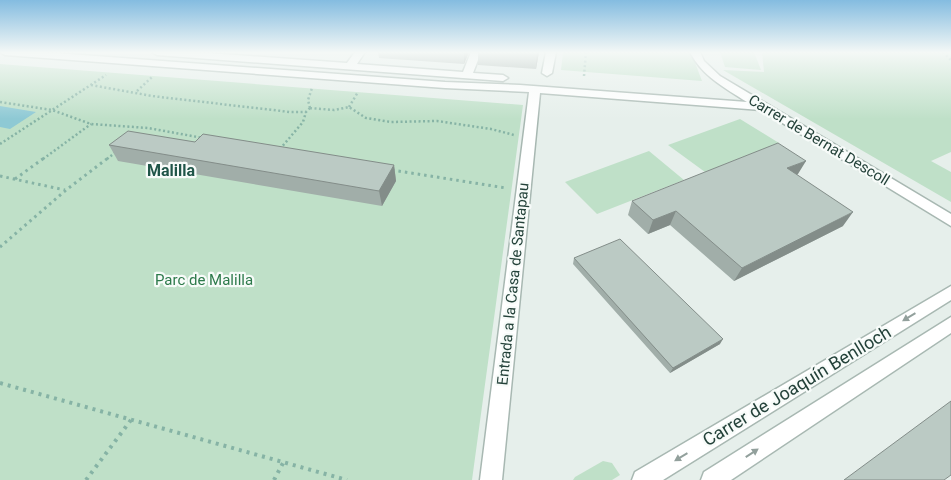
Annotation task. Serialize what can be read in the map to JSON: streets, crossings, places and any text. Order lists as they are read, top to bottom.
{
  "streets": {
    "street": ["Carrer de Bernat Descoll", "Entrada a la Casa de Santapau", "Carrer de Joaquín Benlloch"]
  },
  "districts": ["Malilla"],
  "parks": ["Parc de Malilla"]
}
